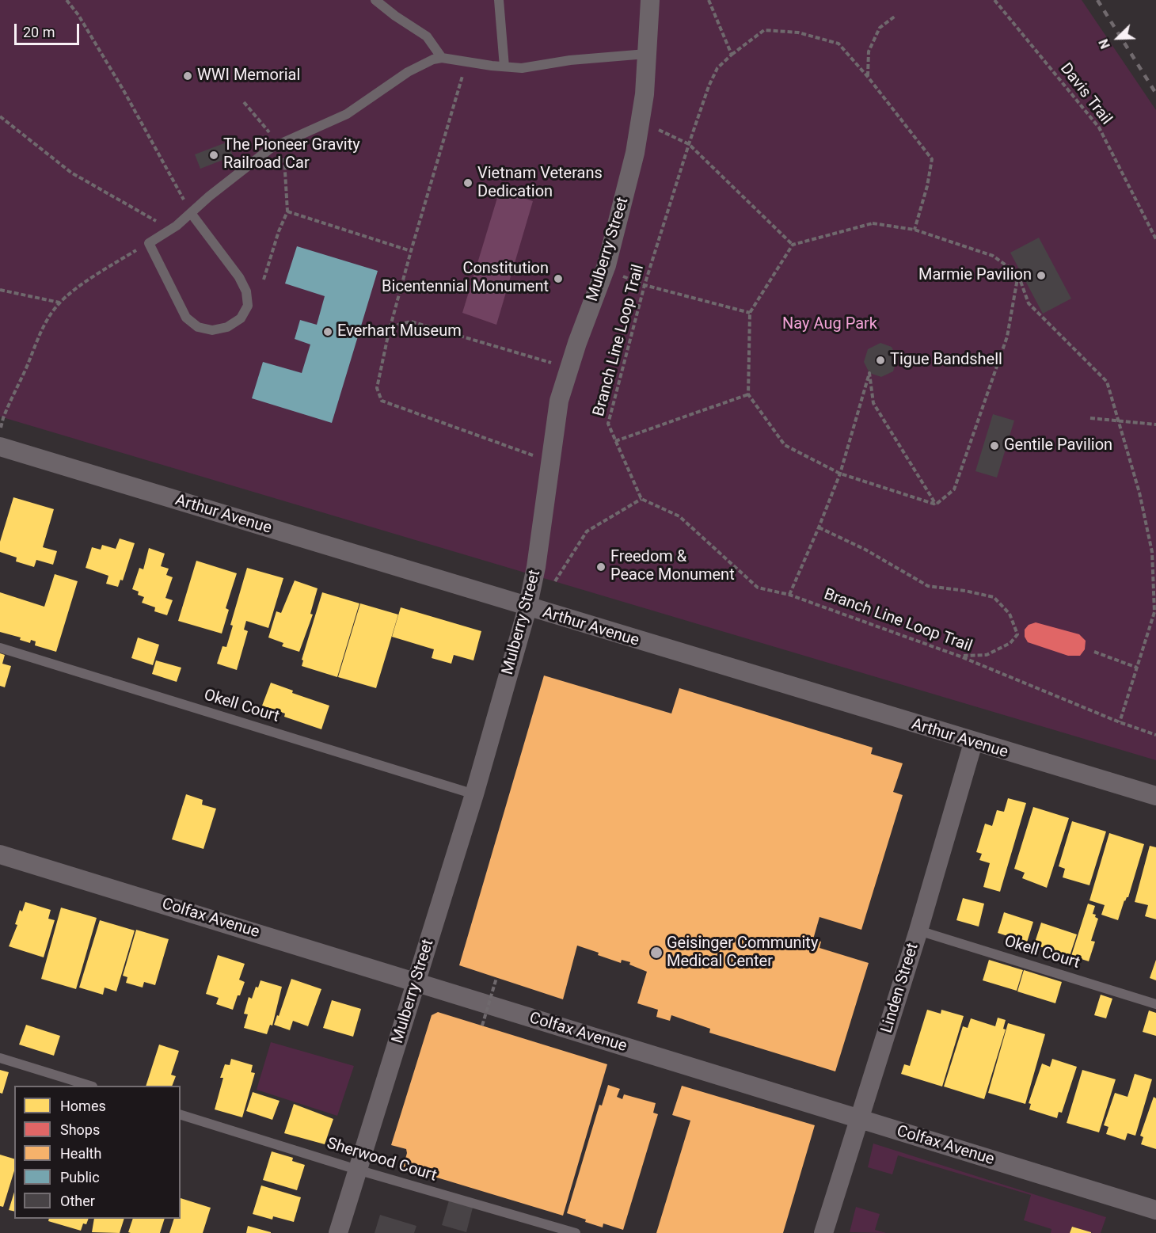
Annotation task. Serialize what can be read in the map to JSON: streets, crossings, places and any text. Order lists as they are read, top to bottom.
{
  "streets": {
    "street": [
      "Mulberry Street",
      "Arthur Avenue",
      "Colfax Avenue",
      "Linden Street"
    ],
    "lane": ["Okell Court", "Sherwood Court"],
    "path": ["Davis Trail", "Branch Line Loop Trail"]
  },
  "crossings": [
    ["Mulberry Street", "Arthur Avenue"],
    ["Mulberry Street", "Okell Court"],
    ["Mulberry Street", "Colfax Avenue"],
    ["Mulberry Street", "Sherwood Court"],
    ["Arthur Avenue", "Linden Street"],
    ["Okell Court", "Linden Street"],
    ["Colfax Avenue", "Linden Street"]
  ],
  "parks": ["Nay Aug Park"],
  "places": [
    "WWI Memorial",
    "The Pioneer Gravity Railroad Car",
    "Vietnam Veterans Dedication",
    "Marmie Pavilion",
    "Constitution Bicentennial Monument",
    "Everhart Museum",
    "Tigue Bandshell",
    "Gentile Pavilion",
    "Freedom & Peace Monument",
    "Geisinger Community Medical Center"
  ],
  "legend": [
    "Homes",
    "Shops",
    "Health",
    "Public",
    "Other"
  ],
  "scale_bar": "20 m",
  "north": "bottom left"
}
